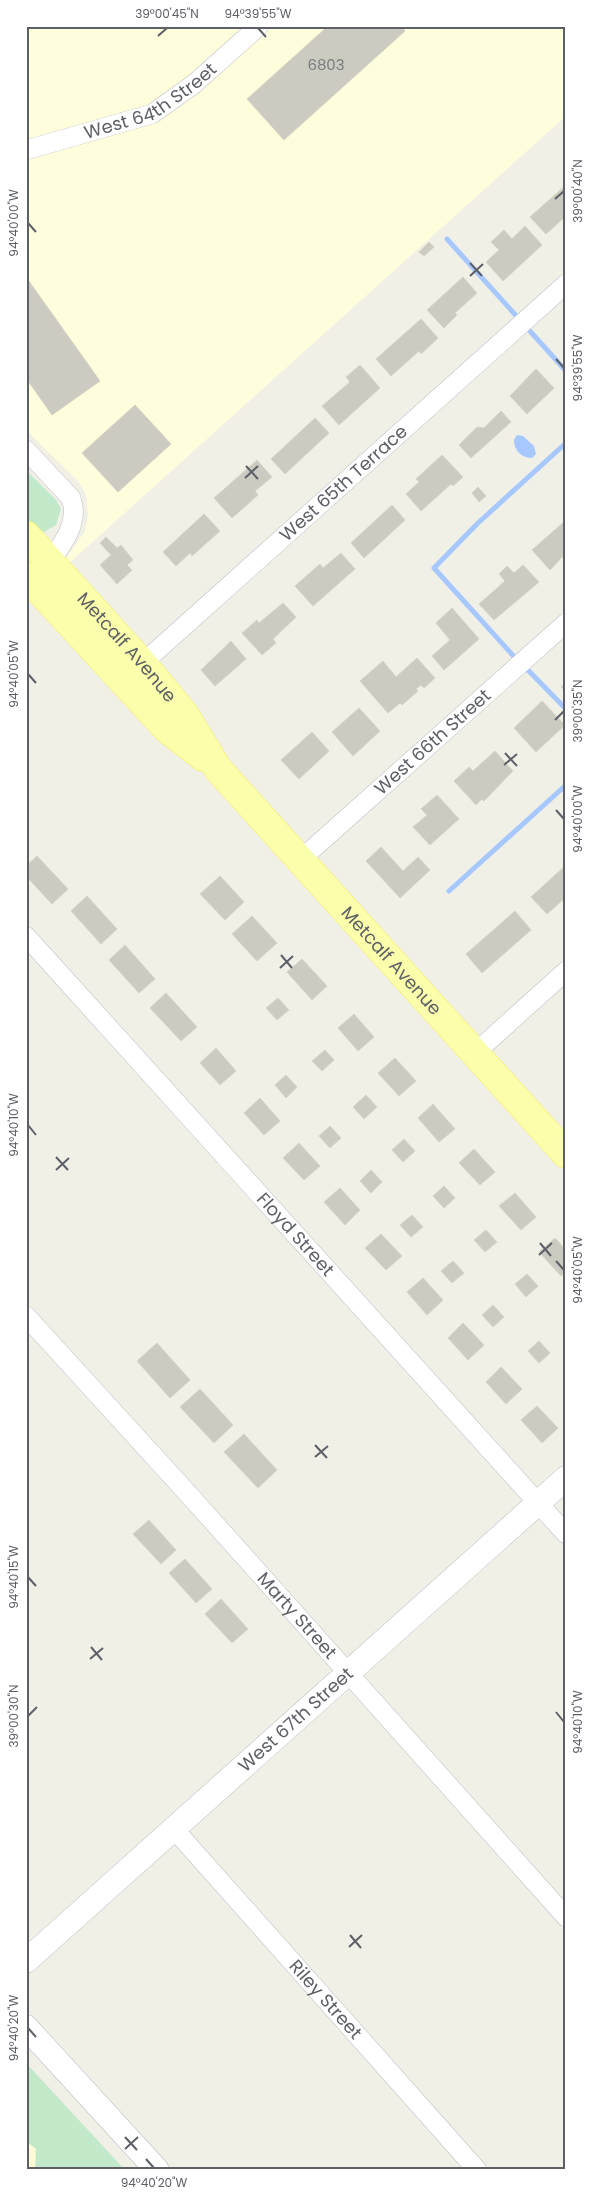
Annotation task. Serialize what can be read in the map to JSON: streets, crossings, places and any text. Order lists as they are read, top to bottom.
{
  "streets": {
    "main road": ["Metcalf Avenue"],
    "street": [
      "West 64th Street",
      "West 65th Terrace",
      "West 66th Street",
      "Floyd Street",
      "Marty Street",
      "West 67th Street",
      "Riley Street"
    ]
  },
  "crossings": [
    ["West 65th Terrace", "Metcalf Avenue"],
    ["Metcalf Avenue", "West 66th Street"],
    ["Floyd Street", "West 67th Street"],
    ["Marty Street", "West 67th Street"],
    ["West 67th Street", "Riley Street"]
  ],
  "house_numbers": ["6803"],
  "coordinates": [
    "39°00'45\"N",
    "94°39'55\"W",
    "39°00'40\"N",
    "94°40'00\"W",
    "94°40'05\"W",
    "39°00'35\"N",
    "94°40'10\"W",
    "94°40'15\"W",
    "39°00'30\"N",
    "94°40'20\"W"
  ]
}
